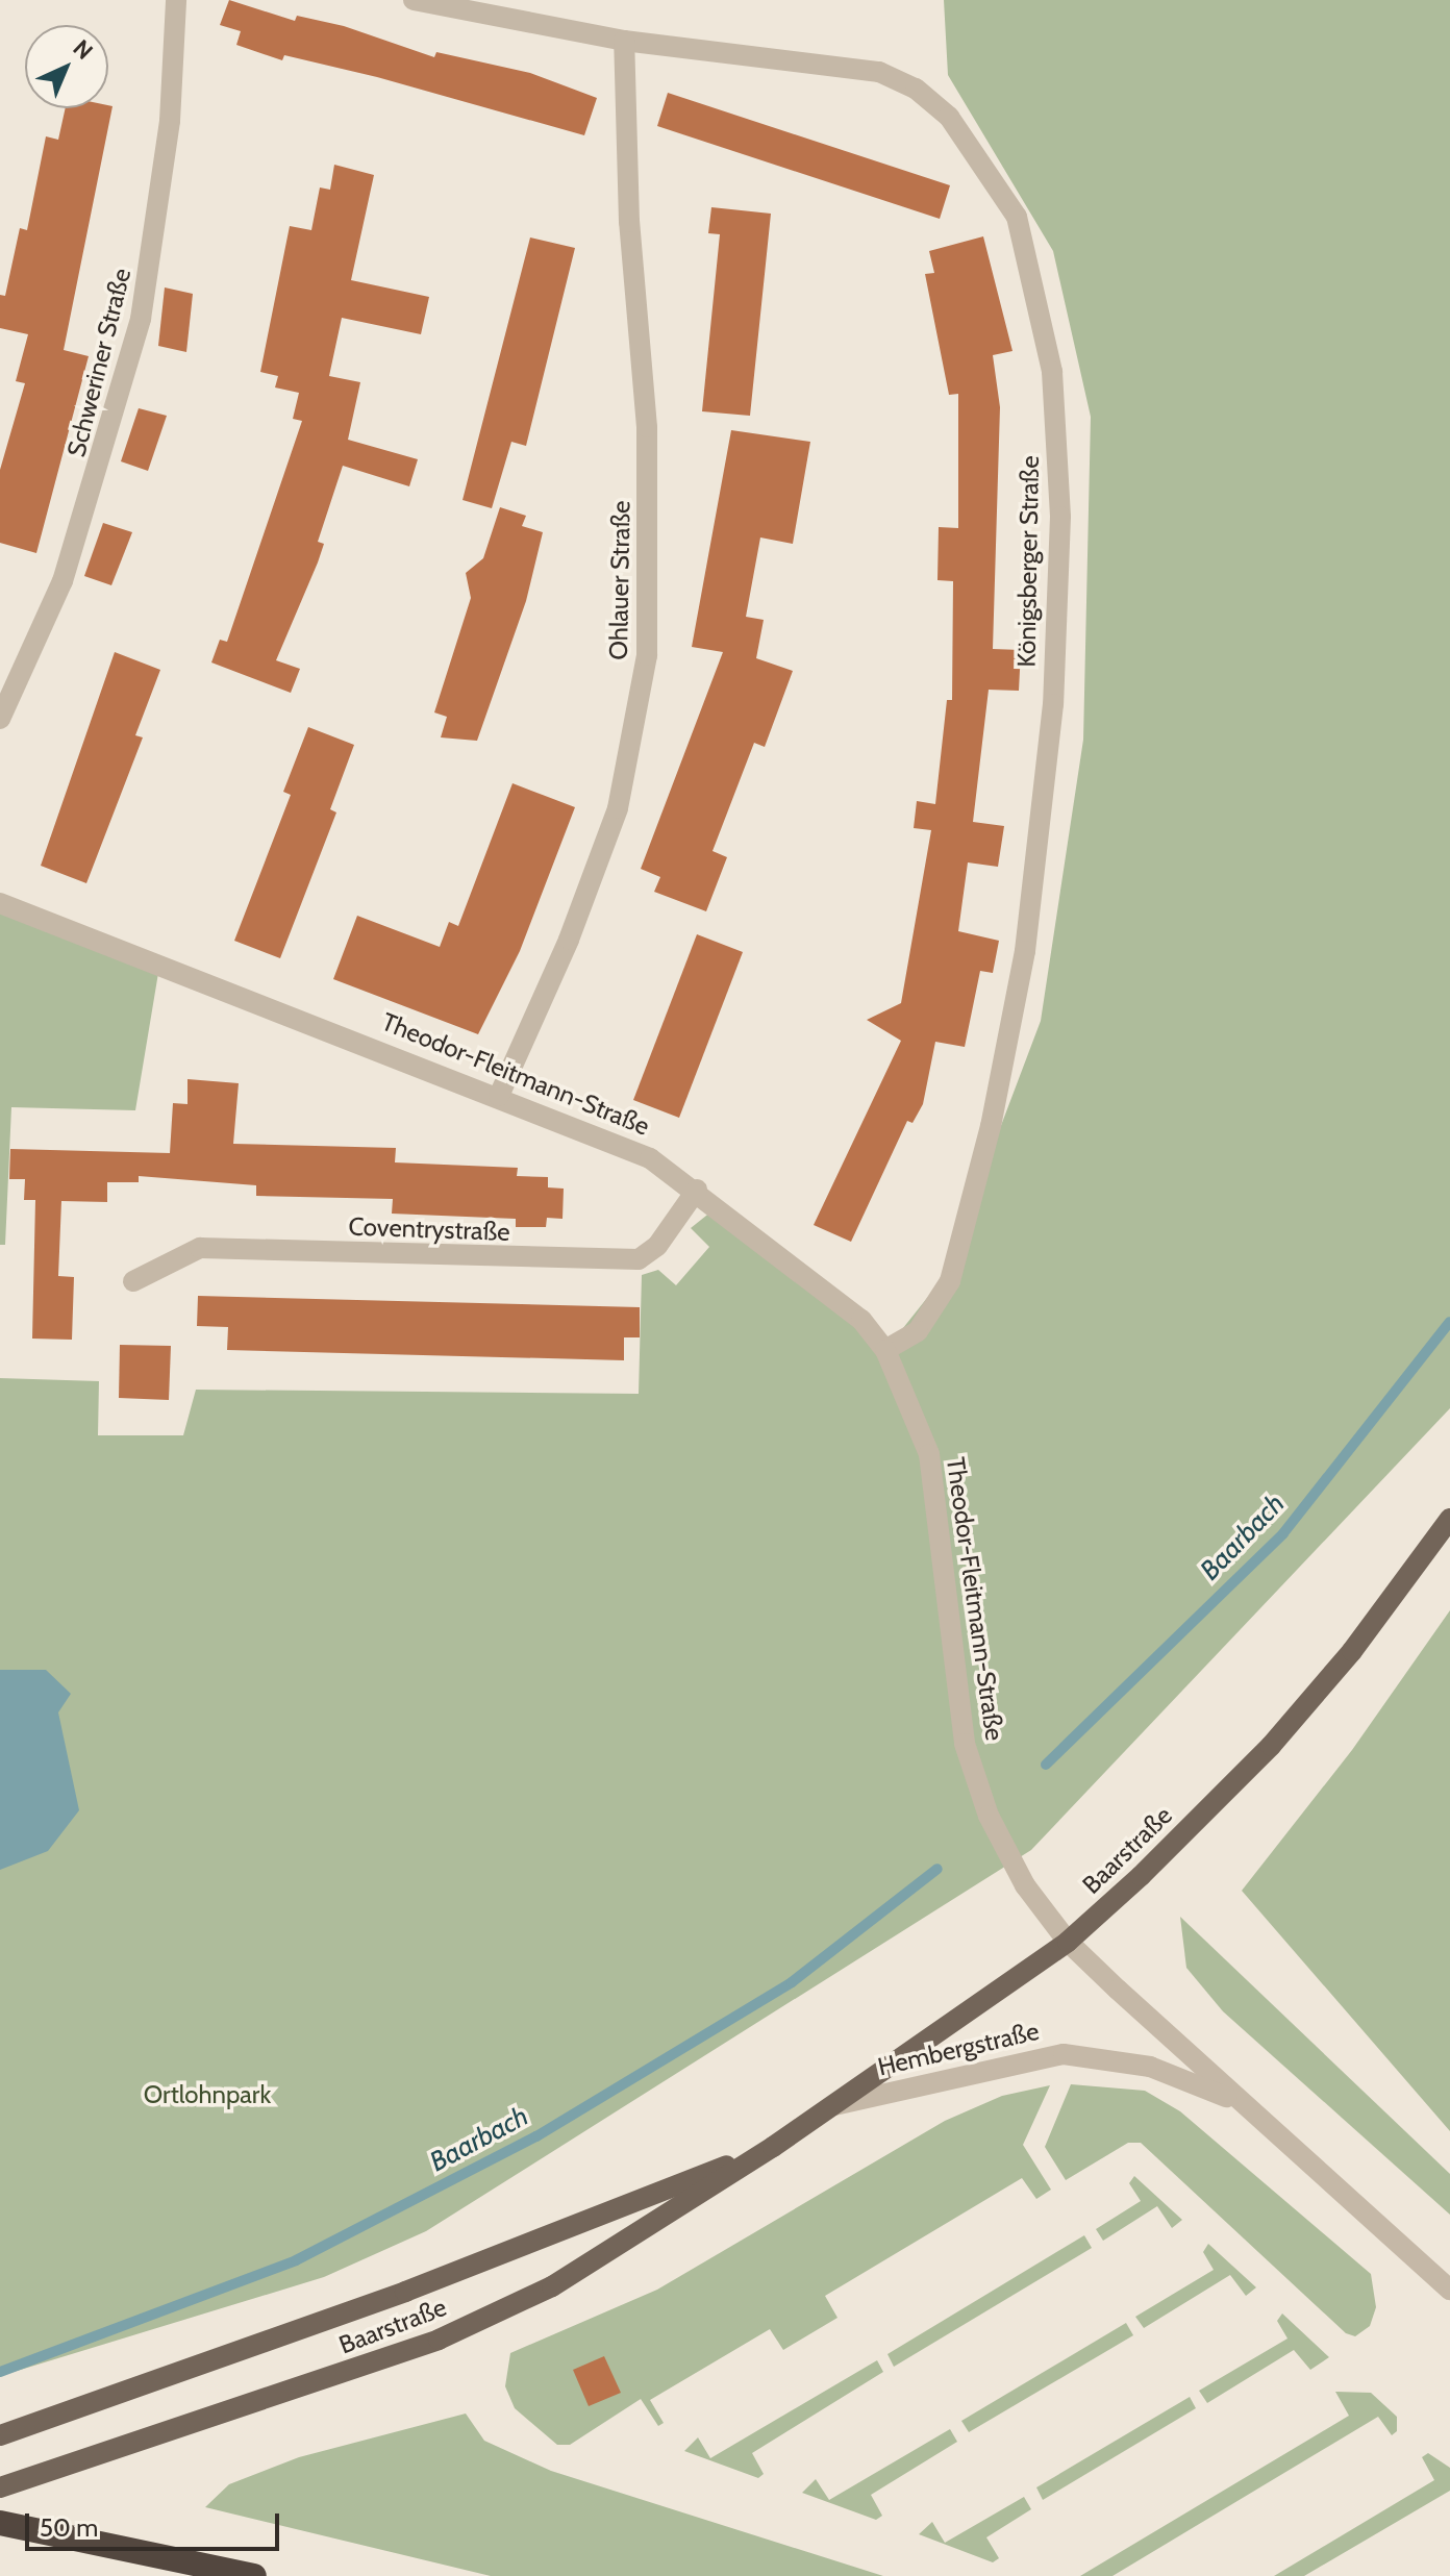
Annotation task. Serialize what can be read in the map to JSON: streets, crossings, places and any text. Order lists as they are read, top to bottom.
{
  "streets": {
    "main road": ["Baarstraße"],
    "street": [
      "Schweriner Straße",
      "Königsberger Straße",
      "Ohlauer Straße",
      "Theodor-Fleitmann-Straße",
      "Coventrystraße",
      "Hembergstraße"
    ]
  },
  "crossings": [
    ["Königsberger Straße", "Ohlauer Straße"],
    ["Königsberger Straße", "Theodor-Fleitmann-Straße"],
    ["Ohlauer Straße", "Theodor-Fleitmann-Straße"],
    ["Theodor-Fleitmann-Straße", "Coventrystraße"],
    ["Theodor-Fleitmann-Straße", "Baarstraße"],
    ["Theodor-Fleitmann-Straße", "Hembergstraße"],
    ["Baarstraße", "Hembergstraße"]
  ],
  "water": ["Baarbach"],
  "parks": ["Ortlohnpark"],
  "scale_bar": "50 m",
  "north": "top right"
}
